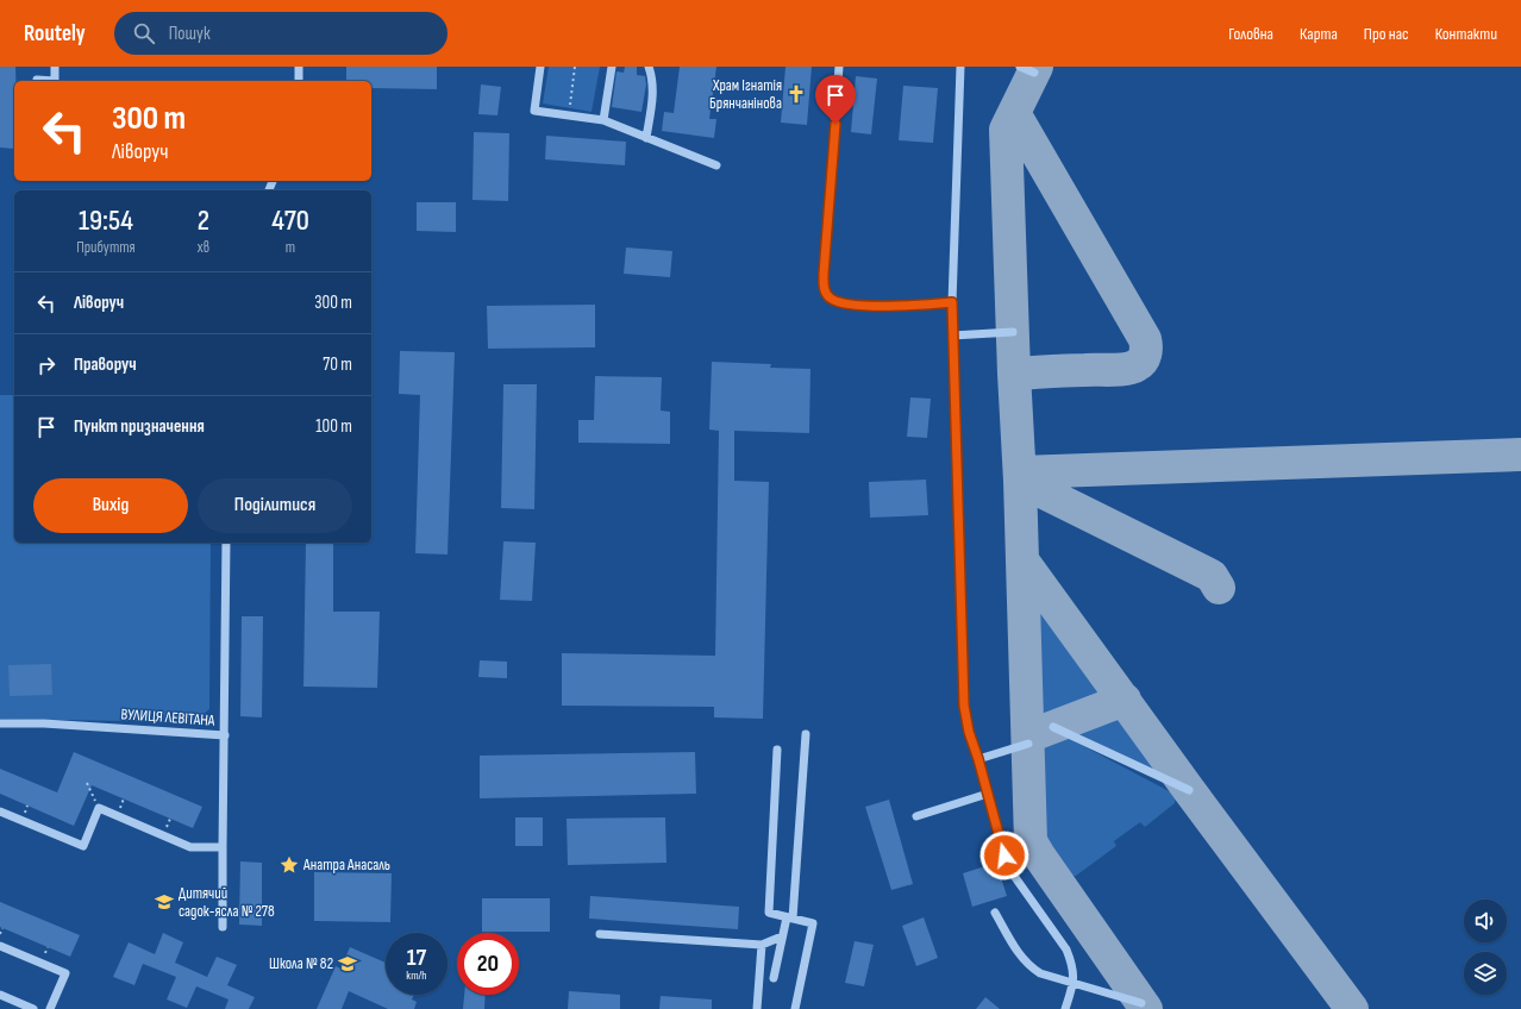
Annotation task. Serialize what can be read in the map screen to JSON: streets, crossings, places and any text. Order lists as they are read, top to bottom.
{
  "streets": {
    "street": ["ВУЛИЦЯ ЛЕВІТАНА"]
  },
  "places": {
    "church": ["Храм Ігнатія Брянчанінова"],
    "place": ["Анатра Анасаль"],
    "school or university": ["Дитячий садок-ясла № 278", "Школа № 82"]
  },
  "page": {
    "header": "Routely",
    "search": "Пошук",
    "nav": [
      "Головна",
      "Карта",
      "Про нас",
      "Контакти"
    ],
    "turn": ["300 m", "Ліворуч"],
    "eta": [
      "19:54",
      "Прибуття",
      "2",
      "хв",
      "470",
      "m"
    ],
    "list": [
      {
        "name": "Ліворуч",
        "value": "300 m"
      },
      {
        "name": "Праворуч",
        "value": "70 m"
      },
      {
        "name": "Пункт призначення",
        "value": "100 m"
      }
    ],
    "buttons": ["Вихід", "Поділитися"],
    "speed": "17 km/h",
    "limit": "20"
  }
}
